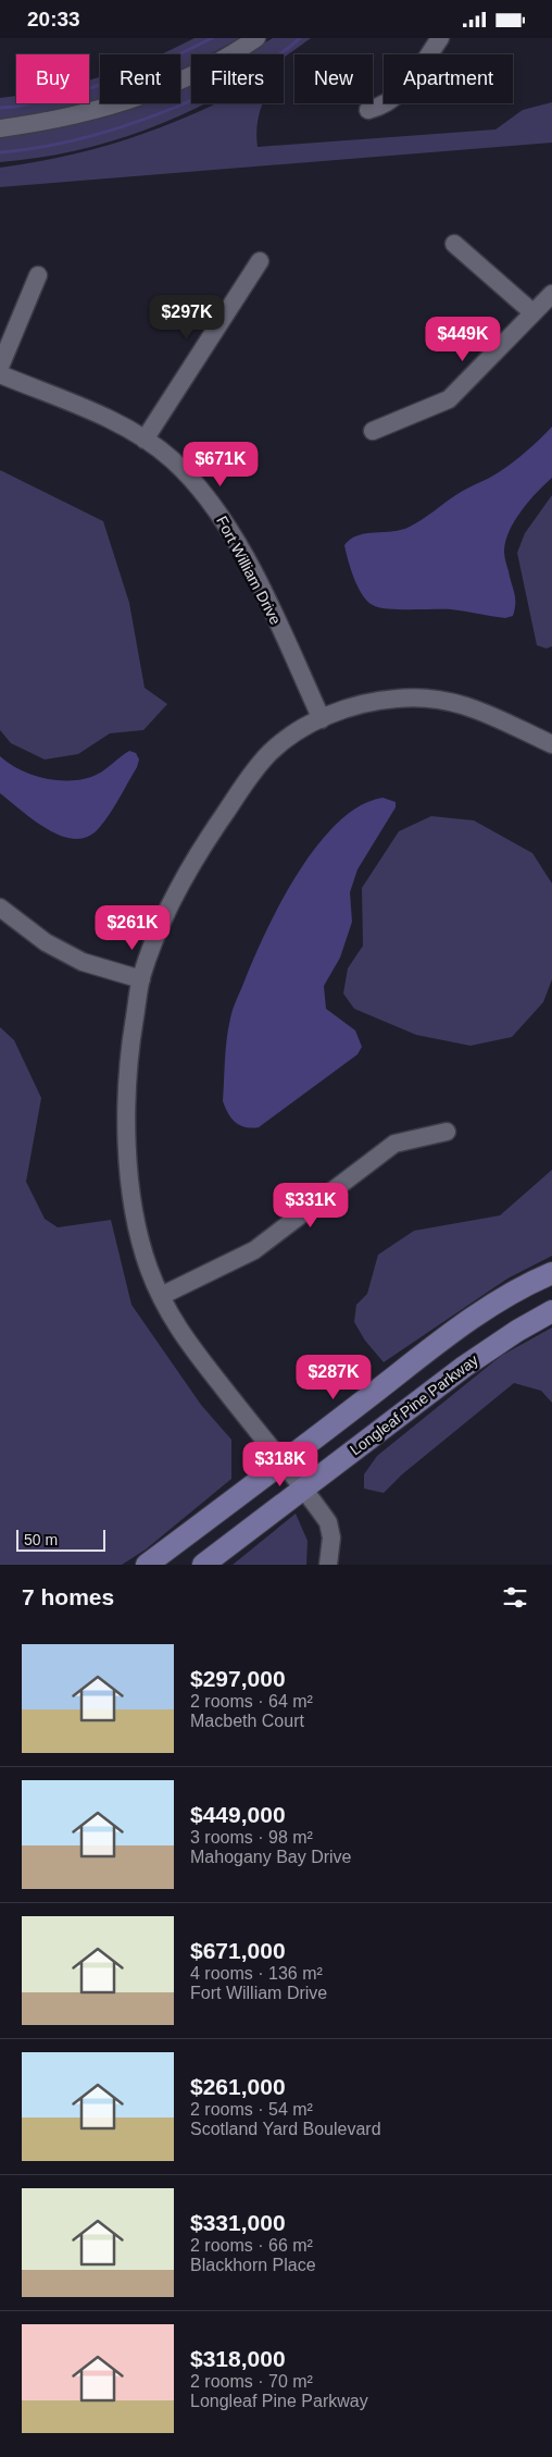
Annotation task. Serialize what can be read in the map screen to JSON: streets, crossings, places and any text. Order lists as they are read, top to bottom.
{
  "streets": {
    "main road": ["Longleaf Pine Parkway"],
    "street": ["Fort William Drive"]
  },
  "scale_bar": "50 m",
  "page": {
    "status": "20:33",
    "chip": [
      "Buy",
      "Rent",
      "Filters",
      "New",
      "Apartment"
    ],
    "price": [
      "$297K",
      "$449K",
      "$671K",
      "$261K",
      "$331K",
      "$287K",
      "$318K"
    ],
    "scale": "50 m",
    "heading": "7 homes",
    "list": [
      {
        "name": "$297,000",
        "note": "2 rooms · 64 m² · Macbeth Court"
      },
      {
        "name": "$449,000",
        "note": "3 rooms · 98 m² · Mahogany Bay Drive"
      },
      {
        "name": "$671,000",
        "note": "4 rooms · 136 m² · Fort William Drive"
      },
      {
        "name": "$261,000",
        "note": "2 rooms · 54 m² · Scotland Yard Boulevard"
      },
      {
        "name": "$331,000",
        "note": "2 rooms · 66 m² · Blackhorn Place"
      },
      {
        "name": "$318,000",
        "note": "2 rooms · 70 m² · Longleaf Pine Parkway"
      }
    ]
  }
}
